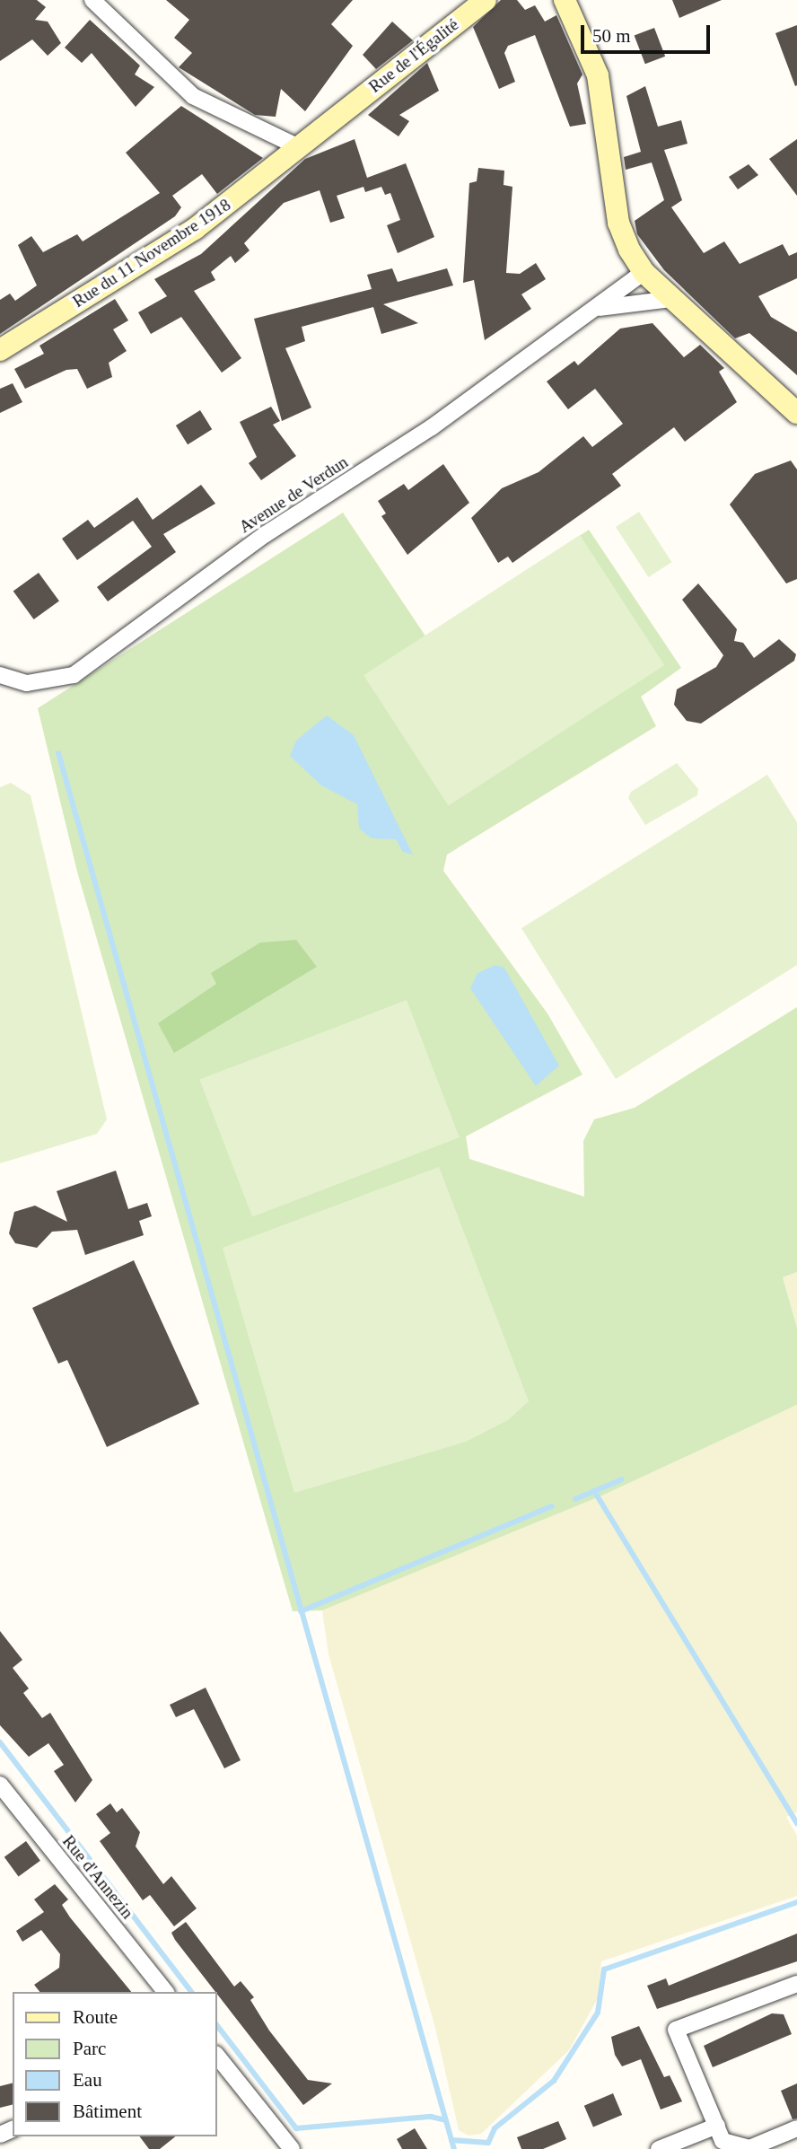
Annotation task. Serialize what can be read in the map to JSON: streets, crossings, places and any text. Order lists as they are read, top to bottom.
{
  "streets": {
    "street": [
      "Rue de l'Égalité",
      "Rue du 11 Novembre 1918",
      "Avenue de Verdun",
      "Rue d'Annezin"
    ]
  },
  "crossings": [
    ["Rue de l'Égalité", "Rue du 11 Novembre 1918"]
  ],
  "legend": [
    "Route",
    "Parc",
    "Eau",
    "Bâtiment"
  ],
  "scale_bar": "50 m"
}
